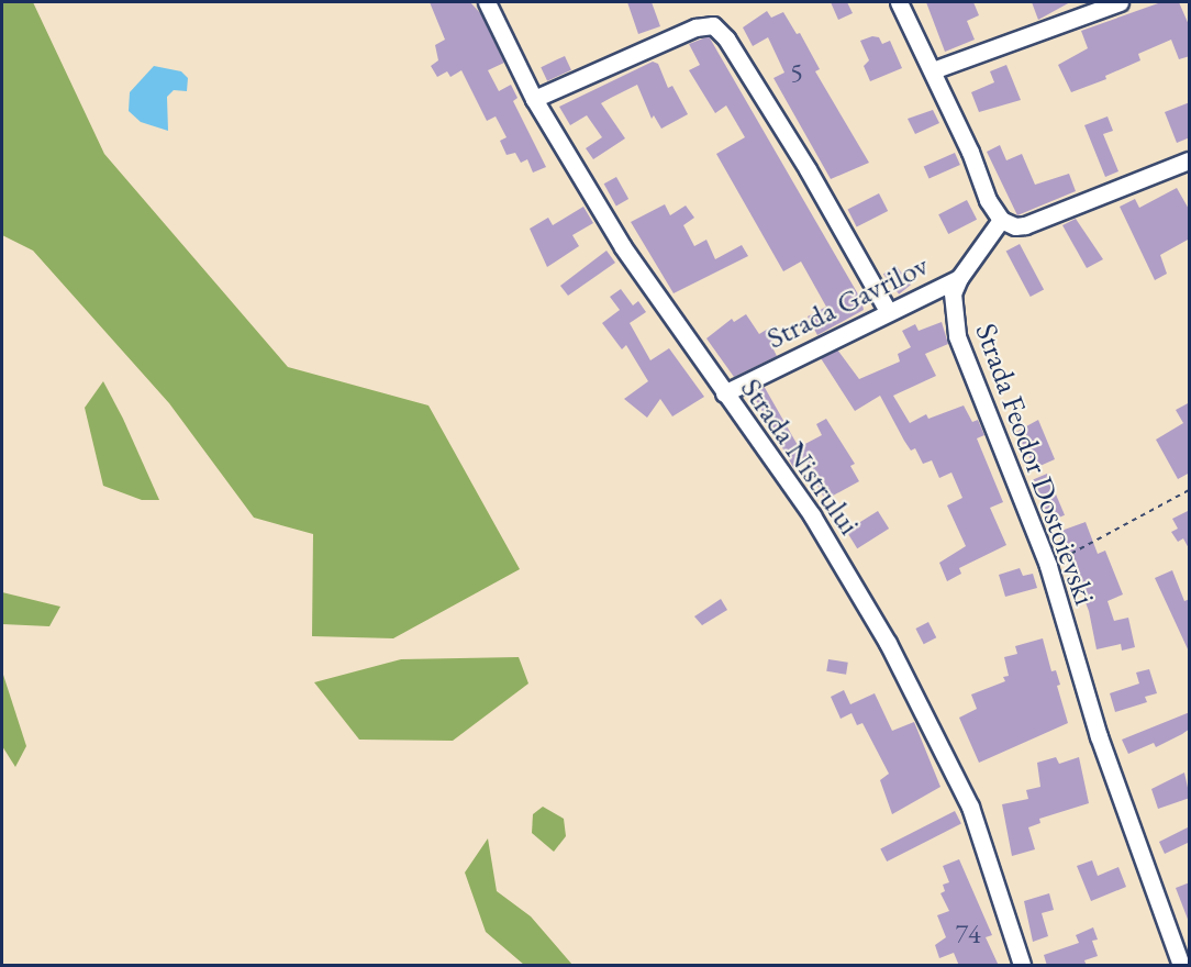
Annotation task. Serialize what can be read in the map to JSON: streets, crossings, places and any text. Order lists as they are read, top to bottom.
{
  "streets": {
    "street": ["Strada Gavrilov", "Strada Nistrului", "Strada Feodor Dostoievski"]
  },
  "crossings": [
    ["Strada Gavrilov", "Strada Nistrului"],
    ["Strada Gavrilov", "Strada Feodor Dostoievski"]
  ],
  "house_numbers": ["5", "74"]
}
